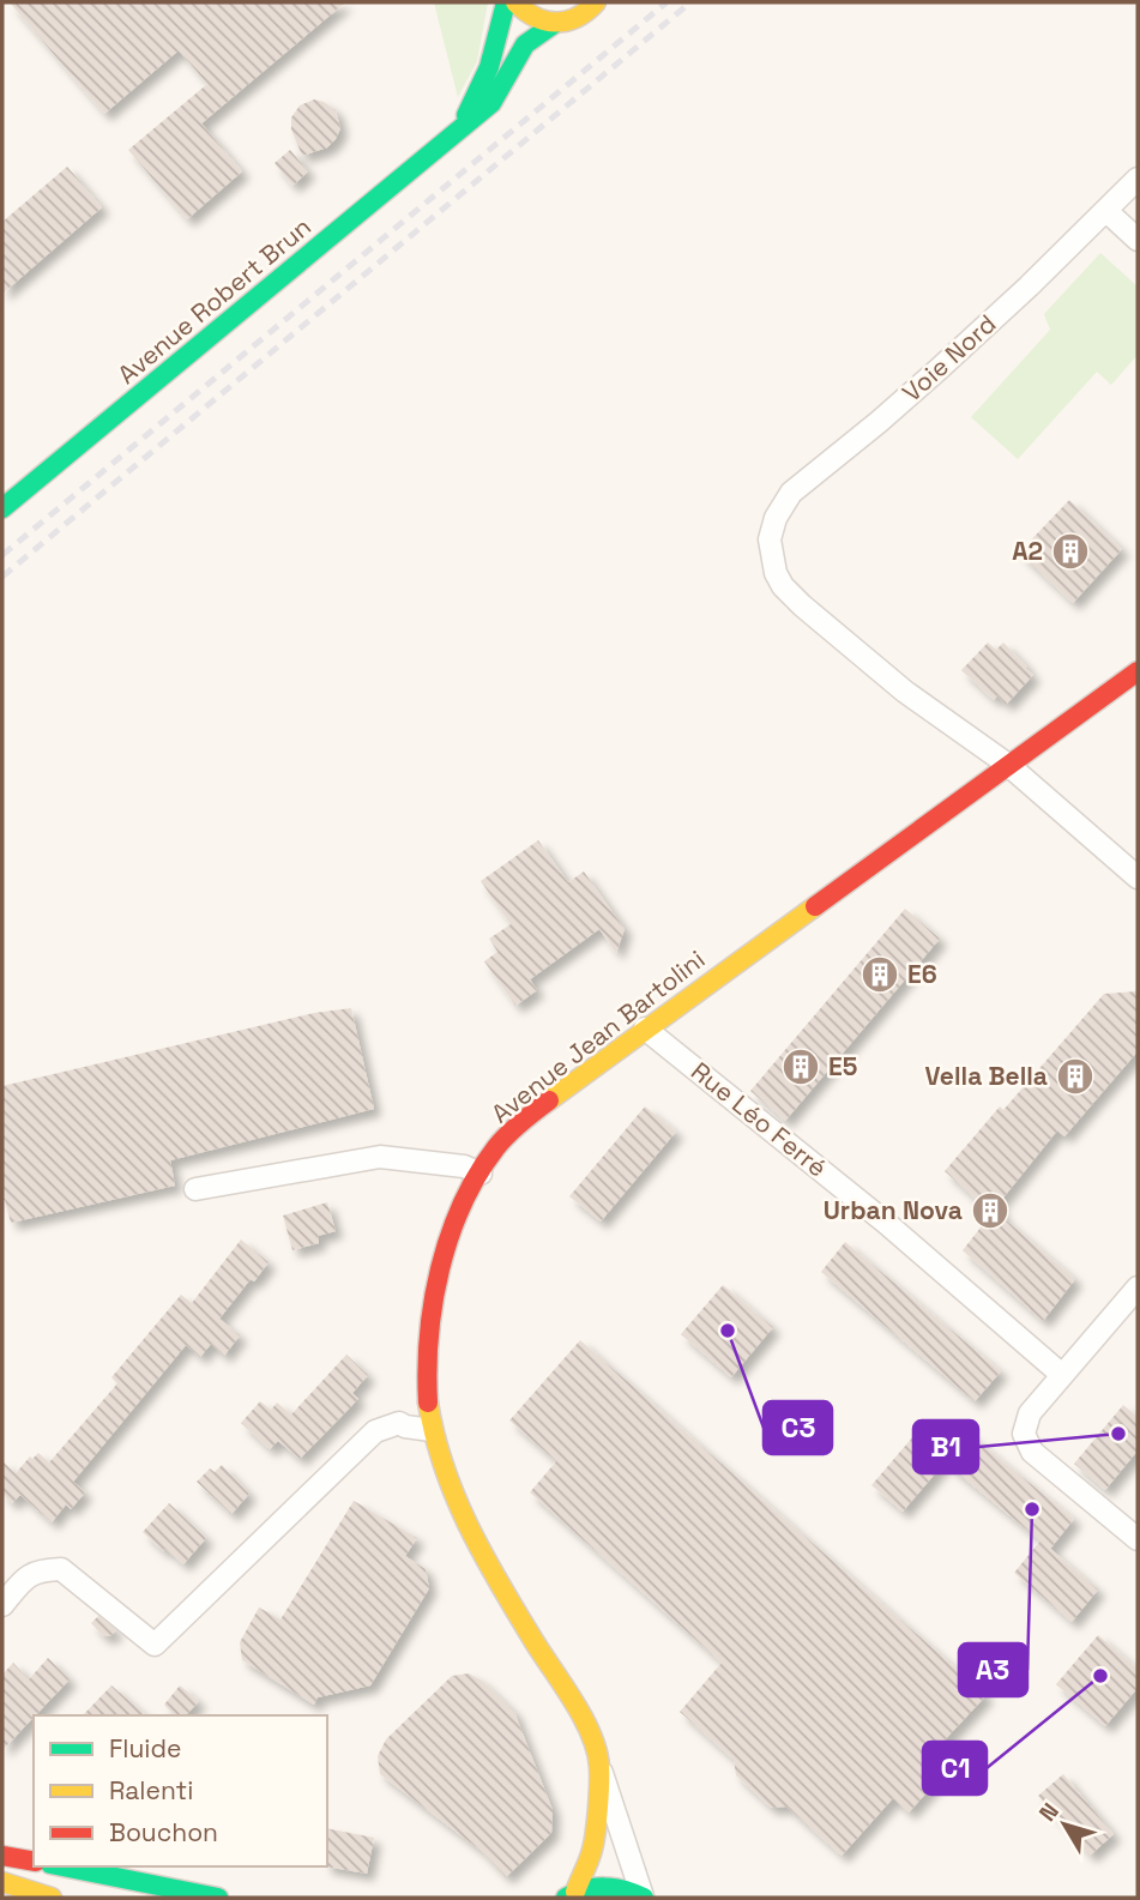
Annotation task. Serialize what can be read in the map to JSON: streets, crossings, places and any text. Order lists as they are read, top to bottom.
{
  "streets": {
    "street": [
      "Avenue Robert Brun",
      "Voie Nord",
      "Avenue Jean Bartolini",
      "Rue Léo Ferré"
    ]
  },
  "crossings": [
    ["Voie Nord", "Avenue Jean Bartolini"],
    ["Avenue Jean Bartolini", "Rue Léo Ferré"]
  ],
  "places": {
    "building": [
      "A2",
      "E6",
      "E5",
      "Vella Bella",
      "Urban Nova"
    ],
    "other": [
      "C3",
      "B1",
      "A3",
      "C1"
    ]
  },
  "legend": ["Fluide", "Ralenti", "Bouchon"],
  "north": "top left"
}
